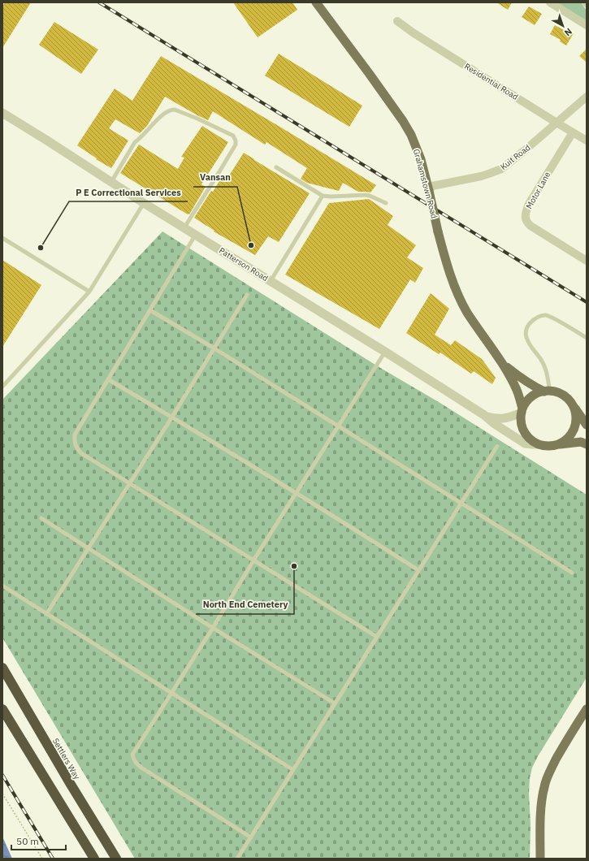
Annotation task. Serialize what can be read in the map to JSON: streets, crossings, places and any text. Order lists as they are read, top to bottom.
{
  "streets": {
    "highway": ["Settlers Way"],
    "main road": ["Grahamstown Road"],
    "street": [
      "Residential Road",
      "Kuit Road",
      "Motor Lane",
      "Patterson Road"
    ]
  },
  "crossings": [
    ["Residential Road", "Kuit Road"],
    ["Residential Road", "Motor Lane"],
    ["Kuit Road", "Grahamstown Road"],
    ["Grahamstown Road", "Patterson Road"]
  ],
  "places": ["Vansan", "P E Correctional Services", "North End Cemetery"],
  "scale_bar": "50 m",
  "north": "bottom right"
}
